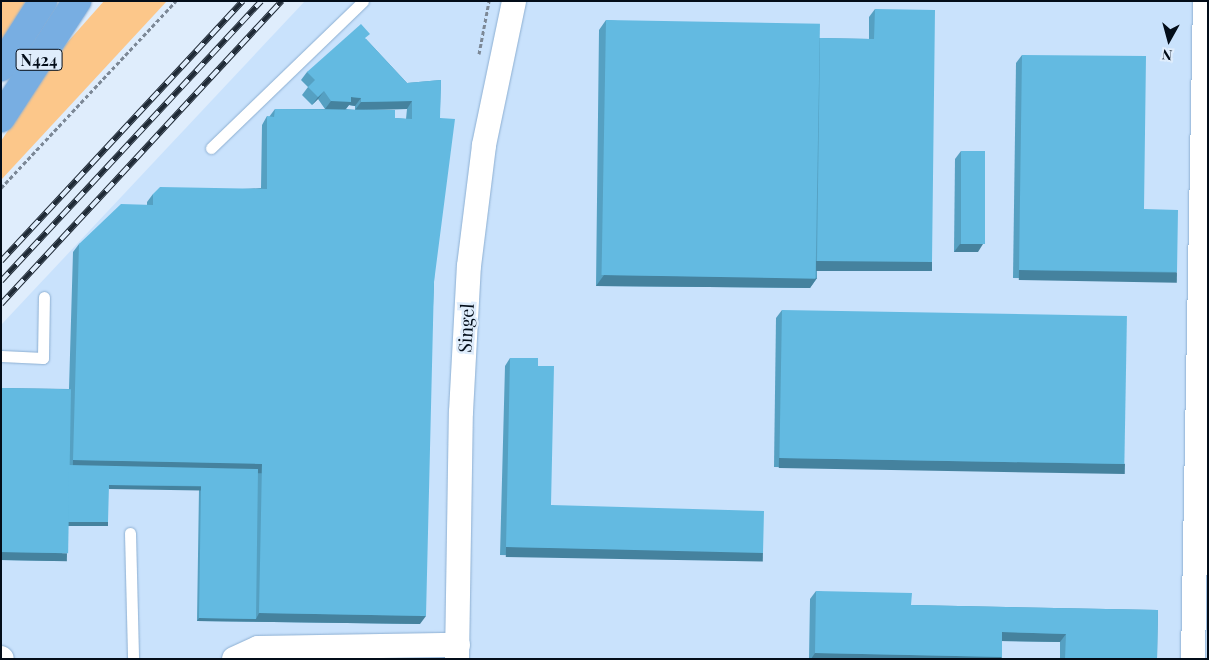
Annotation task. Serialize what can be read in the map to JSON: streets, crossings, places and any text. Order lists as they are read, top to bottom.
{
  "streets": {
    "highway": ["N424"],
    "street": ["Singel"]
  },
  "north": "bottom"
}
